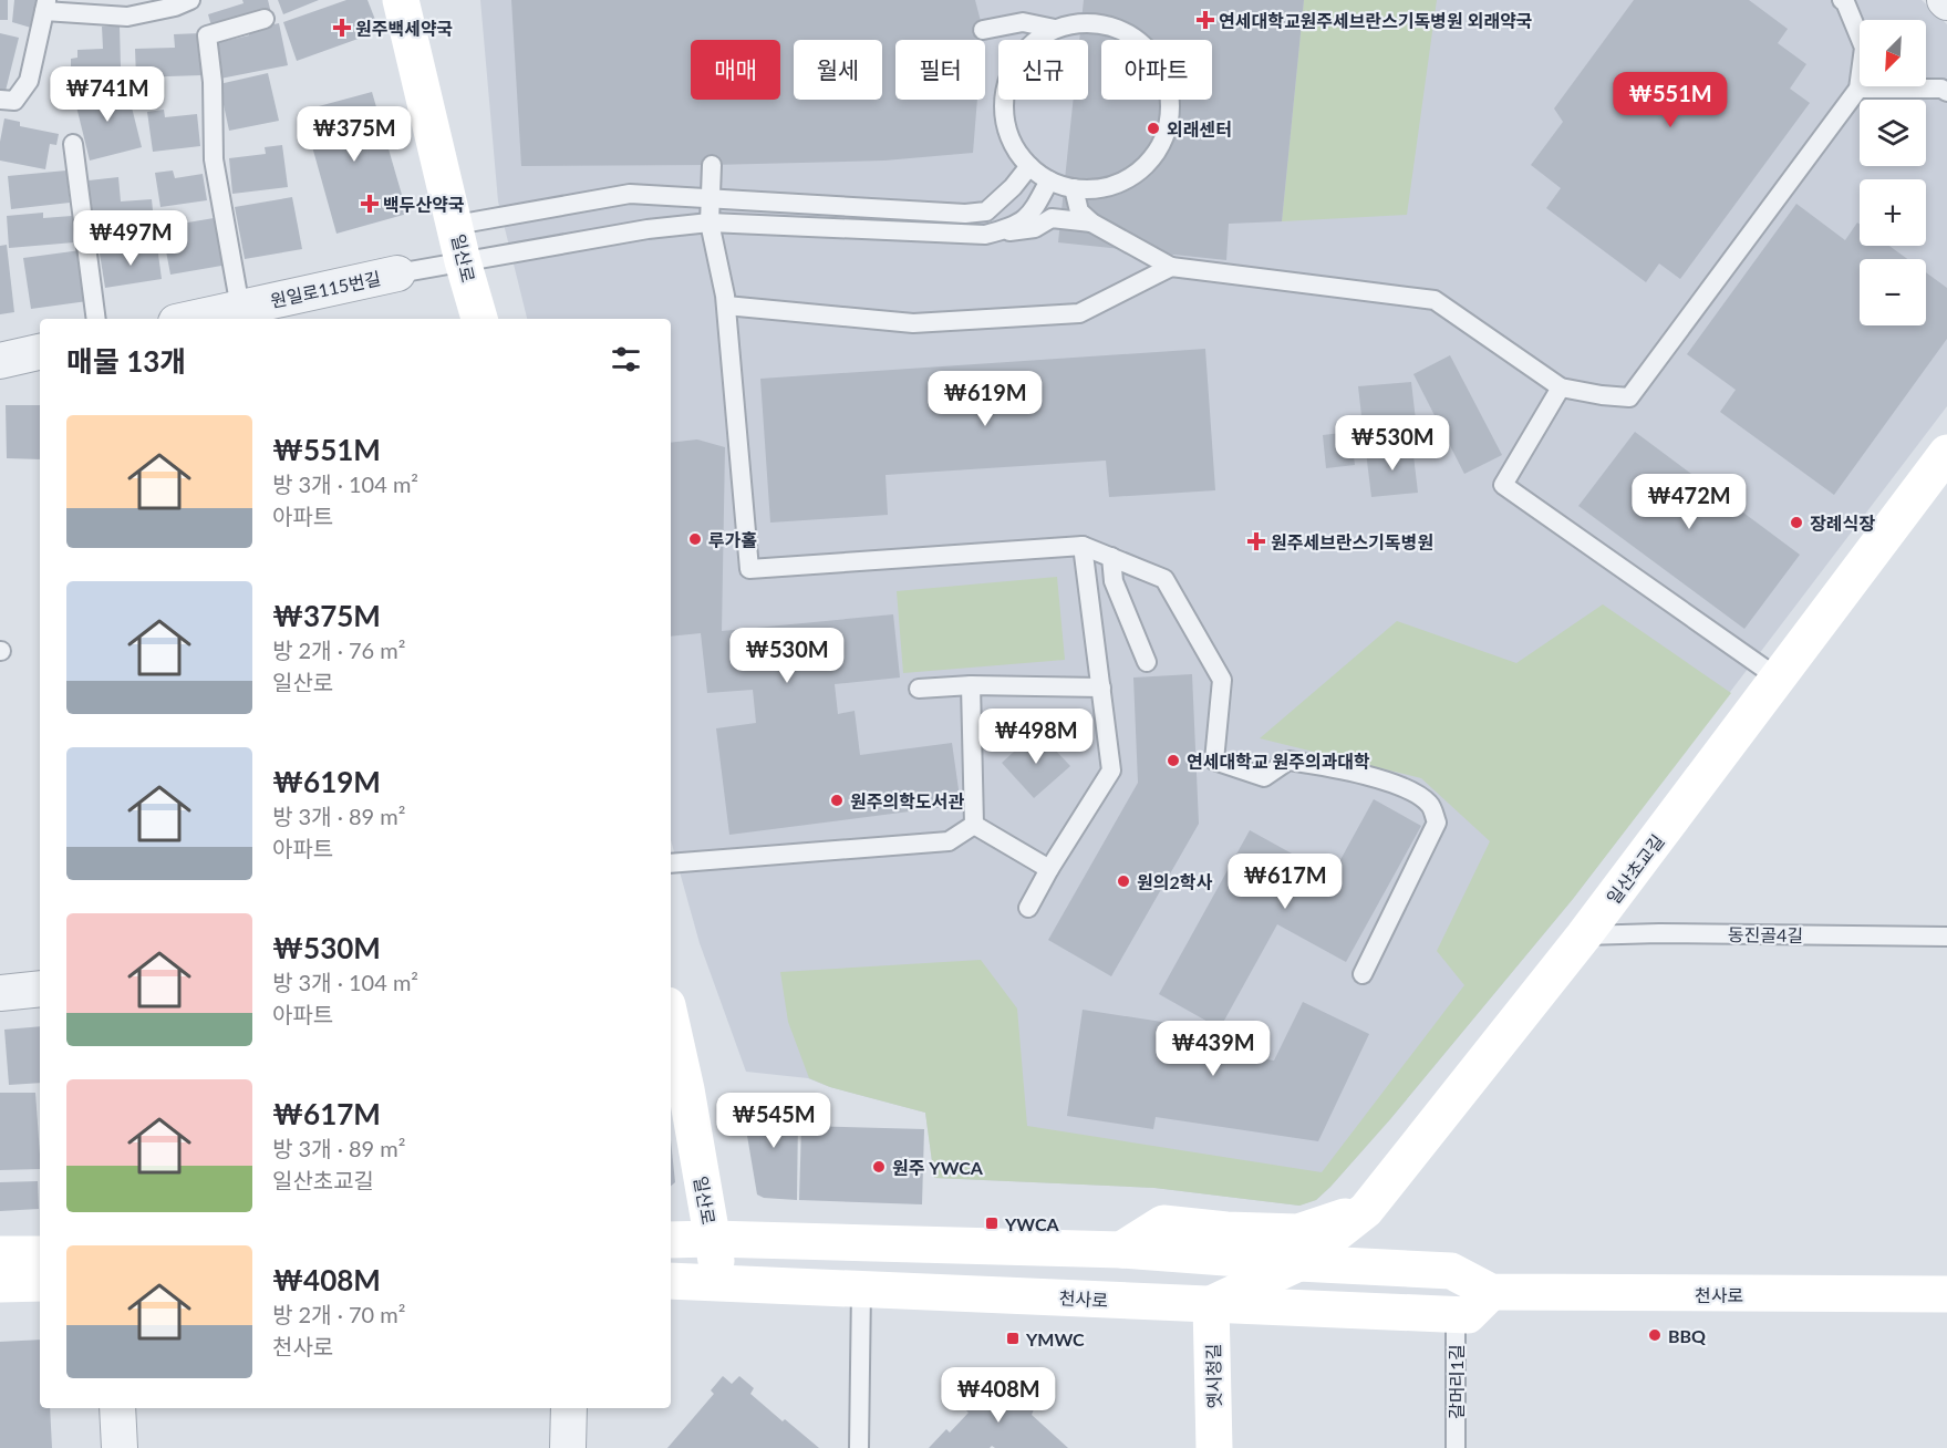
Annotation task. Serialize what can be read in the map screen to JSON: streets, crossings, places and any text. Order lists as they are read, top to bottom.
{
  "streets": {
    "street": [
      "일산로",
      "원일로115번길",
      "일산초교길",
      "천사로",
      "옛시청길"
    ],
    "lane": ["동진골4길", "갈머리1길"]
  },
  "crossings": [
    ["일산로", "천사로"],
    ["일산초교길", "동진골4길"],
    ["일산초교길", "천사로"],
    ["천사로", "옛시청길"],
    ["천사로", "갈머리1길"]
  ],
  "places": {
    "health": [
      "연세대학교원주세브란스기독병원 외래약국",
      "원주백세약국",
      "백두산약국",
      "원주세브란스기독병원"
    ],
    "other": [
      "외래센터",
      "장례식장",
      "루가홀",
      "연세대학교 원주의과대학",
      "원주의학도서관",
      "원의2학사",
      "원주 YWCA",
      "BBQ"
    ],
    "transit": ["YWCA", "YMWC"]
  },
  "north": "bottom left",
  "page": {
    "map_buttons": ["+", "−"],
    "chip": [
      "매매",
      "월세",
      "필터",
      "신규",
      "아파트"
    ],
    "price": [
      "₩741M",
      "₩551M",
      "₩375M",
      "₩497M",
      "₩619M",
      "₩530M",
      "₩472M",
      "₩530M",
      "₩498M",
      "₩617M",
      "₩439M",
      "₩545M",
      "₩408M"
    ],
    "heading": "매물 13개",
    "list": [
      {
        "name": "₩551M",
        "note": "방 3개 · 104 m² · 아파트"
      },
      {
        "name": "₩375M",
        "note": "방 2개 · 76 m² · 일산로"
      },
      {
        "name": "₩619M",
        "note": "방 3개 · 89 m² · 아파트"
      },
      {
        "name": "₩530M",
        "note": "방 3개 · 104 m² · 아파트"
      },
      {
        "name": "₩617M",
        "note": "방 3개 · 89 m² · 일산초교길"
      },
      {
        "name": "₩408M",
        "note": "방 2개 · 70 m² · 천사로"
      }
    ]
  }
}
